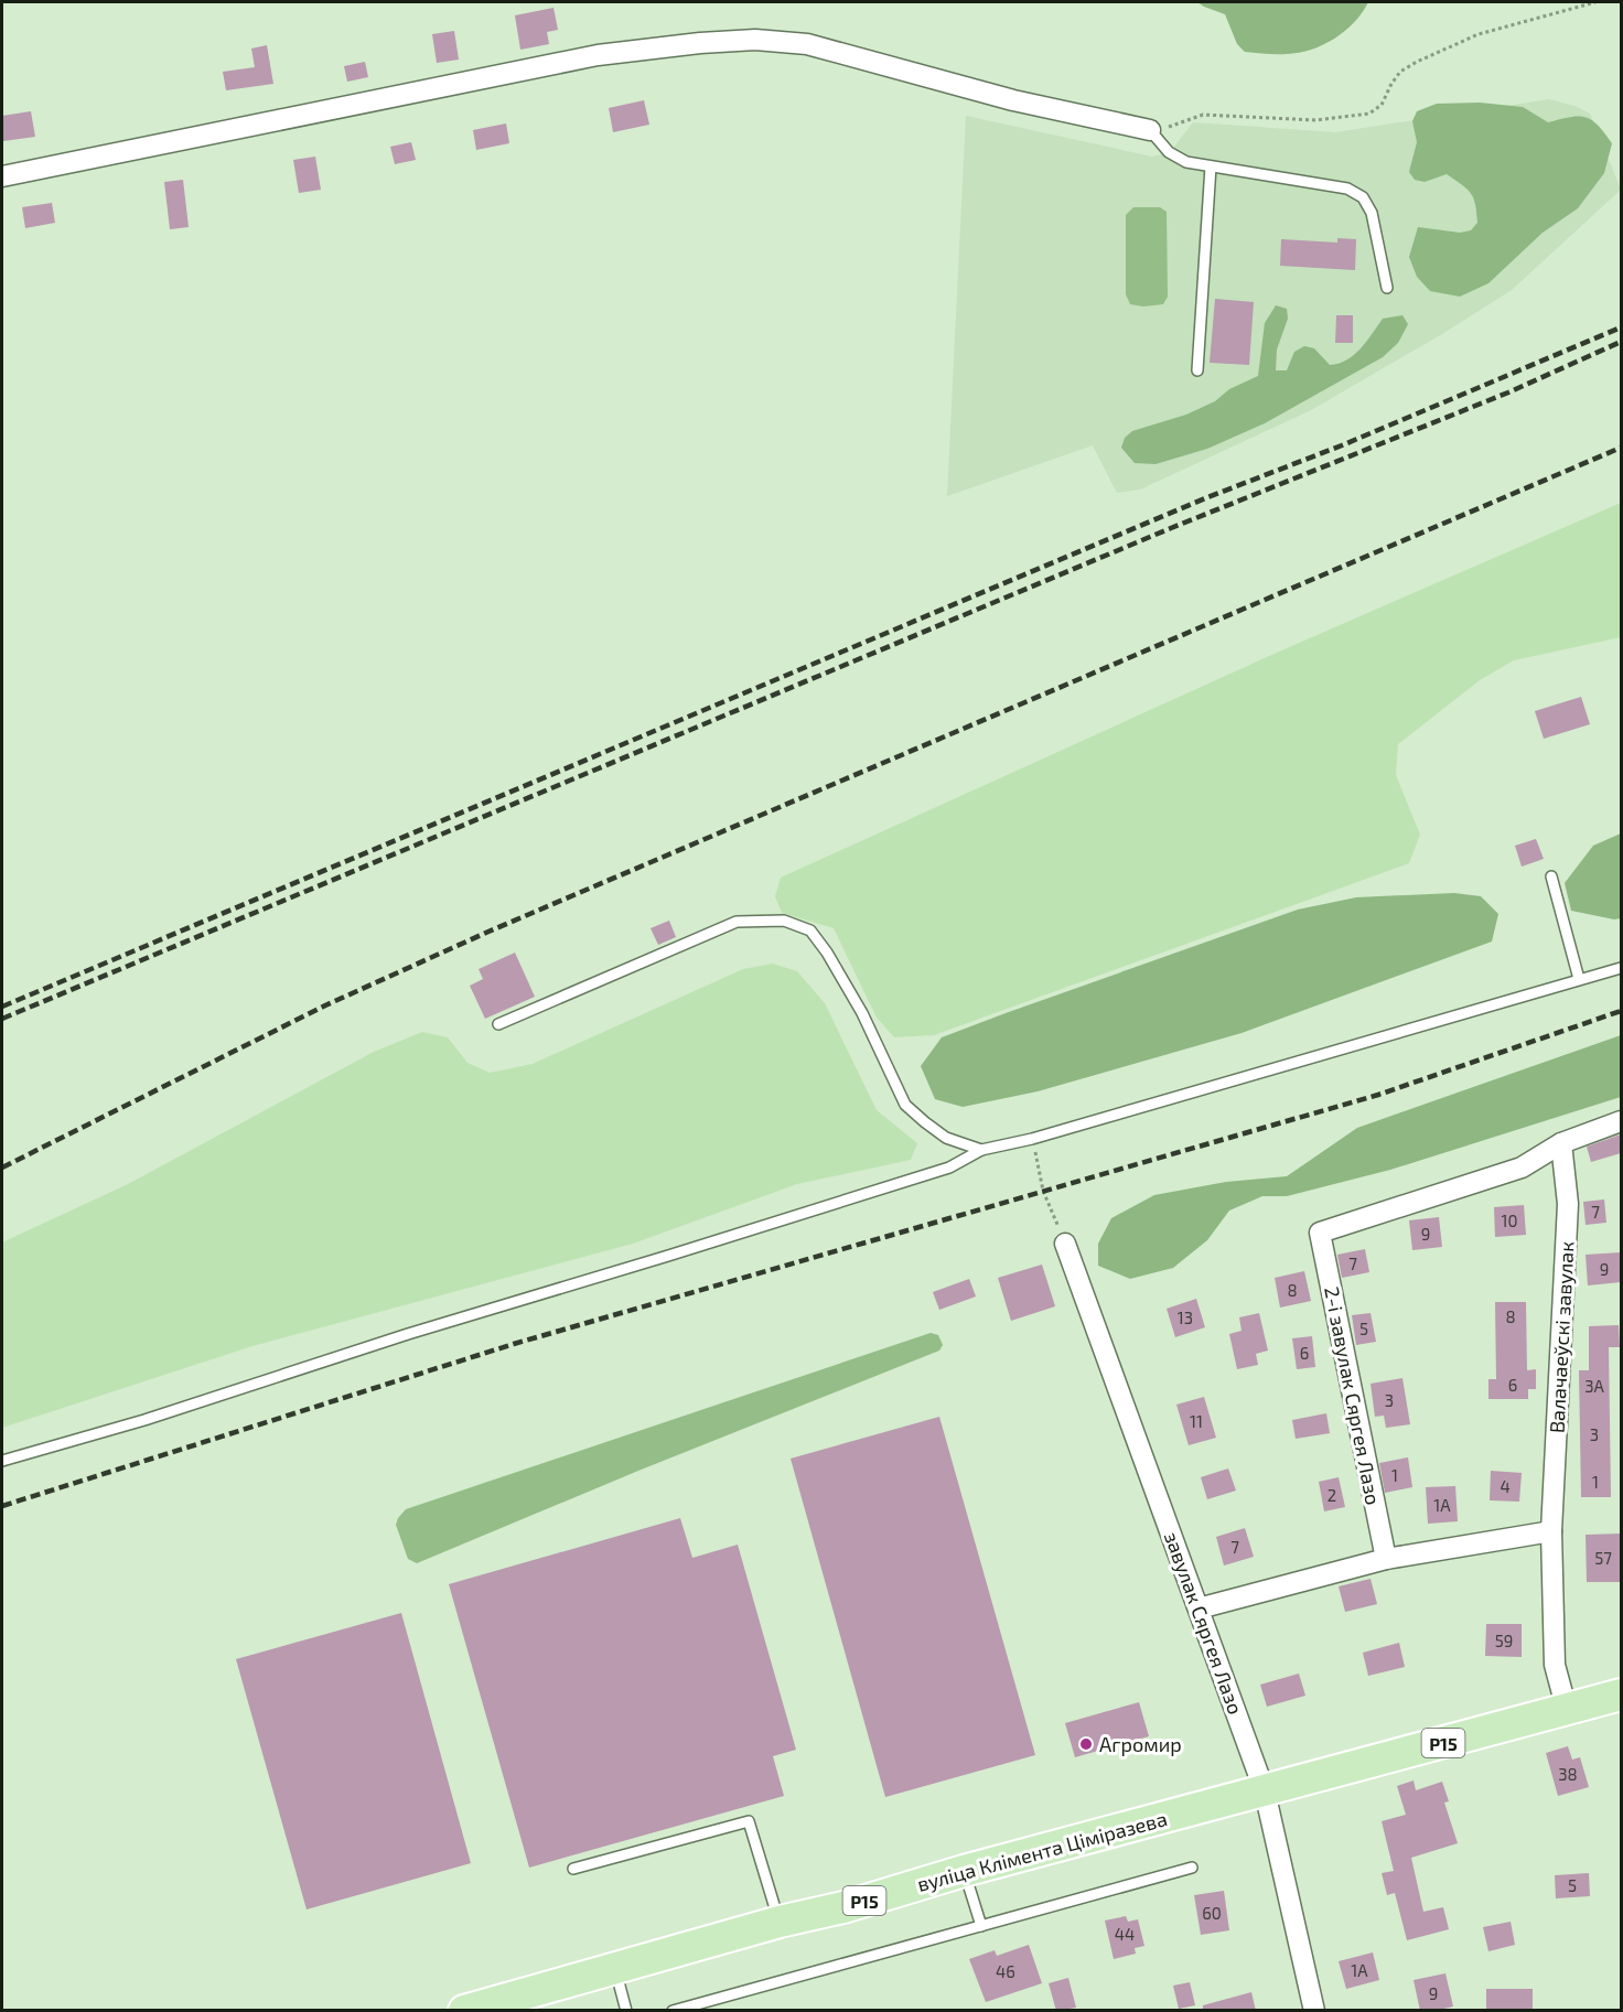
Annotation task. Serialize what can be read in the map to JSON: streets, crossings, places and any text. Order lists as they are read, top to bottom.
{
  "streets": {
    "main road": ["Р15", "вуліца Клімента Ціміразева"],
    "street": ["Валачаеўскі завулак", "2-і завулак Сяргея Лазо", "завулак Сяргея Лазо"]
  },
  "crossings": [
    ["Валачаеўскі завулак", "2-і завулак Сяргея Лазо"],
    ["Валачаеўскі завулак", "вуліца Клімента Ціміразева"],
    ["завулак Сяргея Лазо", "вуліца Клімента Ціміразева"]
  ],
  "places": ["Агромир"],
  "house_numbers": [
    "7",
    "10",
    "9",
    "7",
    "9",
    "8",
    "8",
    "13",
    "5",
    "6",
    "6",
    "3А",
    "3",
    "11",
    "3",
    "1",
    "1",
    "4",
    "2",
    "1А",
    "7",
    "57",
    "59",
    "38",
    "5",
    "60",
    "44",
    "1А",
    "46",
    "9"
  ]
}
